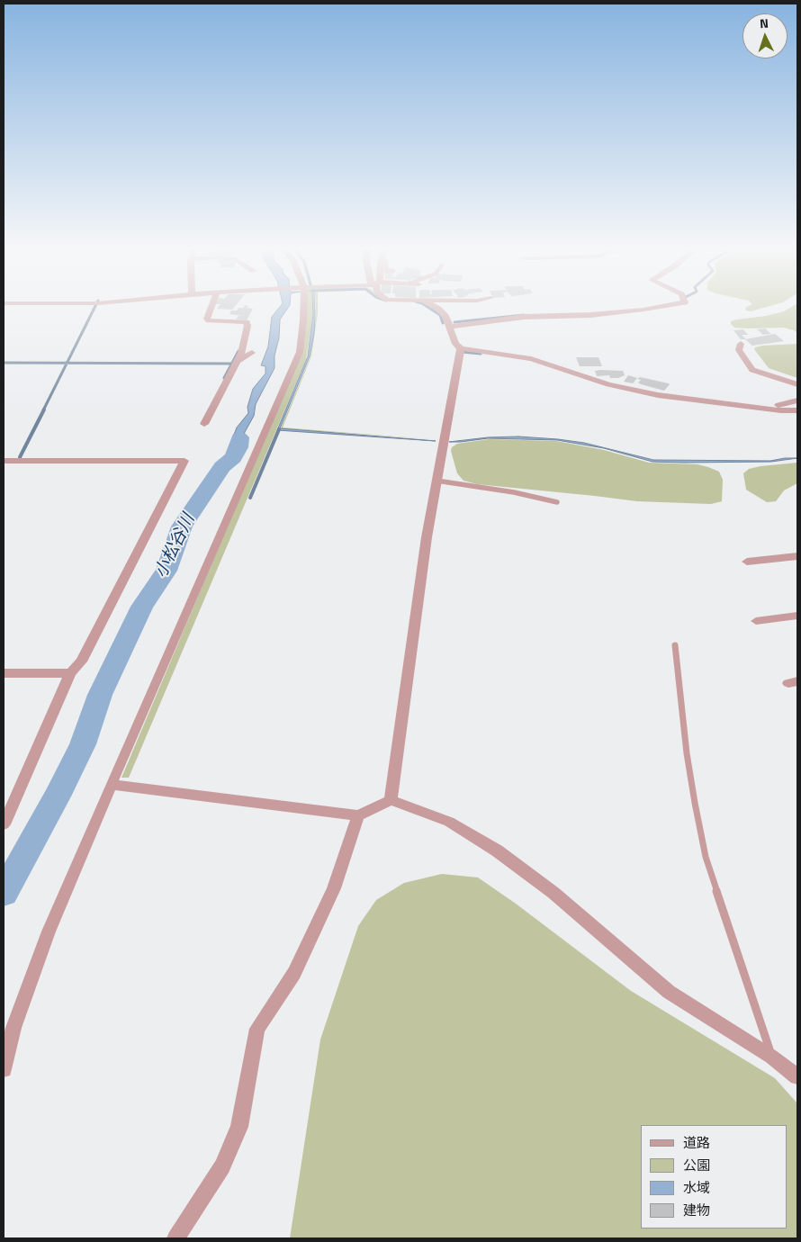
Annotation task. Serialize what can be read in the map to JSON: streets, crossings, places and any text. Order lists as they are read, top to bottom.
{
  "water": ["小松谷川"],
  "legend": [
    "道路",
    "公園",
    "水域",
    "建物"
  ],
  "north": "top"
}
